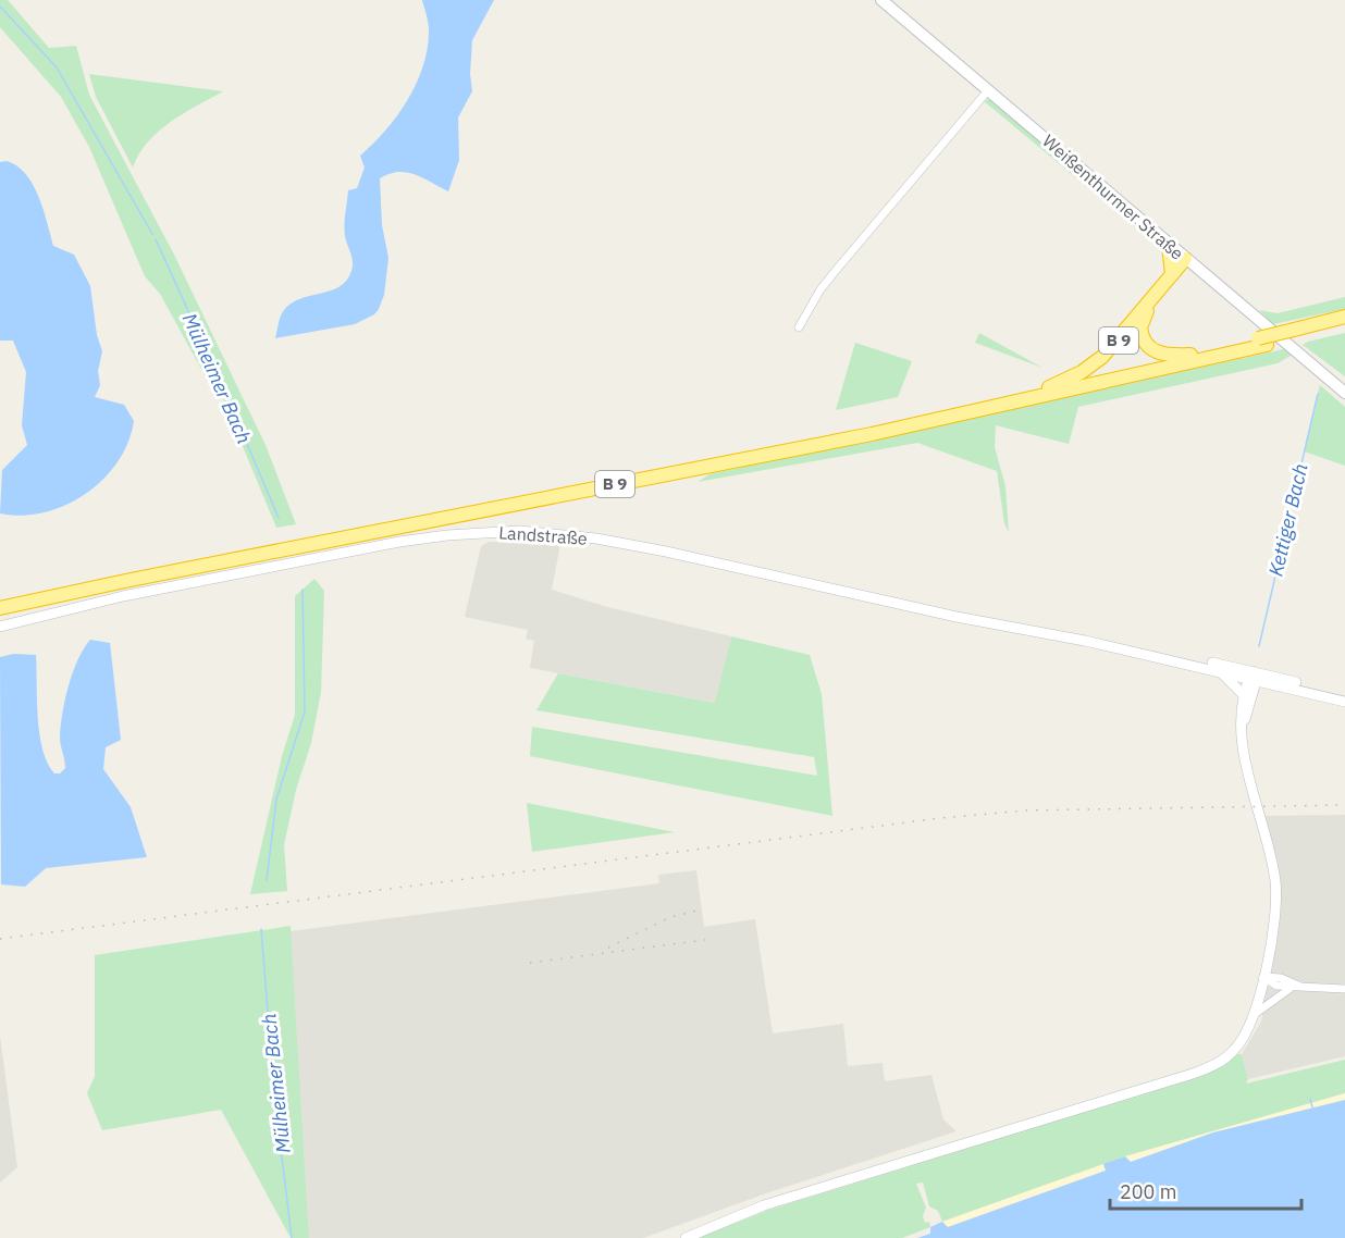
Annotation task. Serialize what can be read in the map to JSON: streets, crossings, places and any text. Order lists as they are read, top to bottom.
{
  "streets": {
    "highway": ["B 9"],
    "main road": ["Weißenthurmer Straße"],
    "street": ["Landstraße"]
  },
  "crossings": [
    ["Weißenthurmer Straße", "B 9"]
  ],
  "water": ["Mülheimer Bach", "Kettiger Bach"],
  "scale_bar": "200 m"
}
